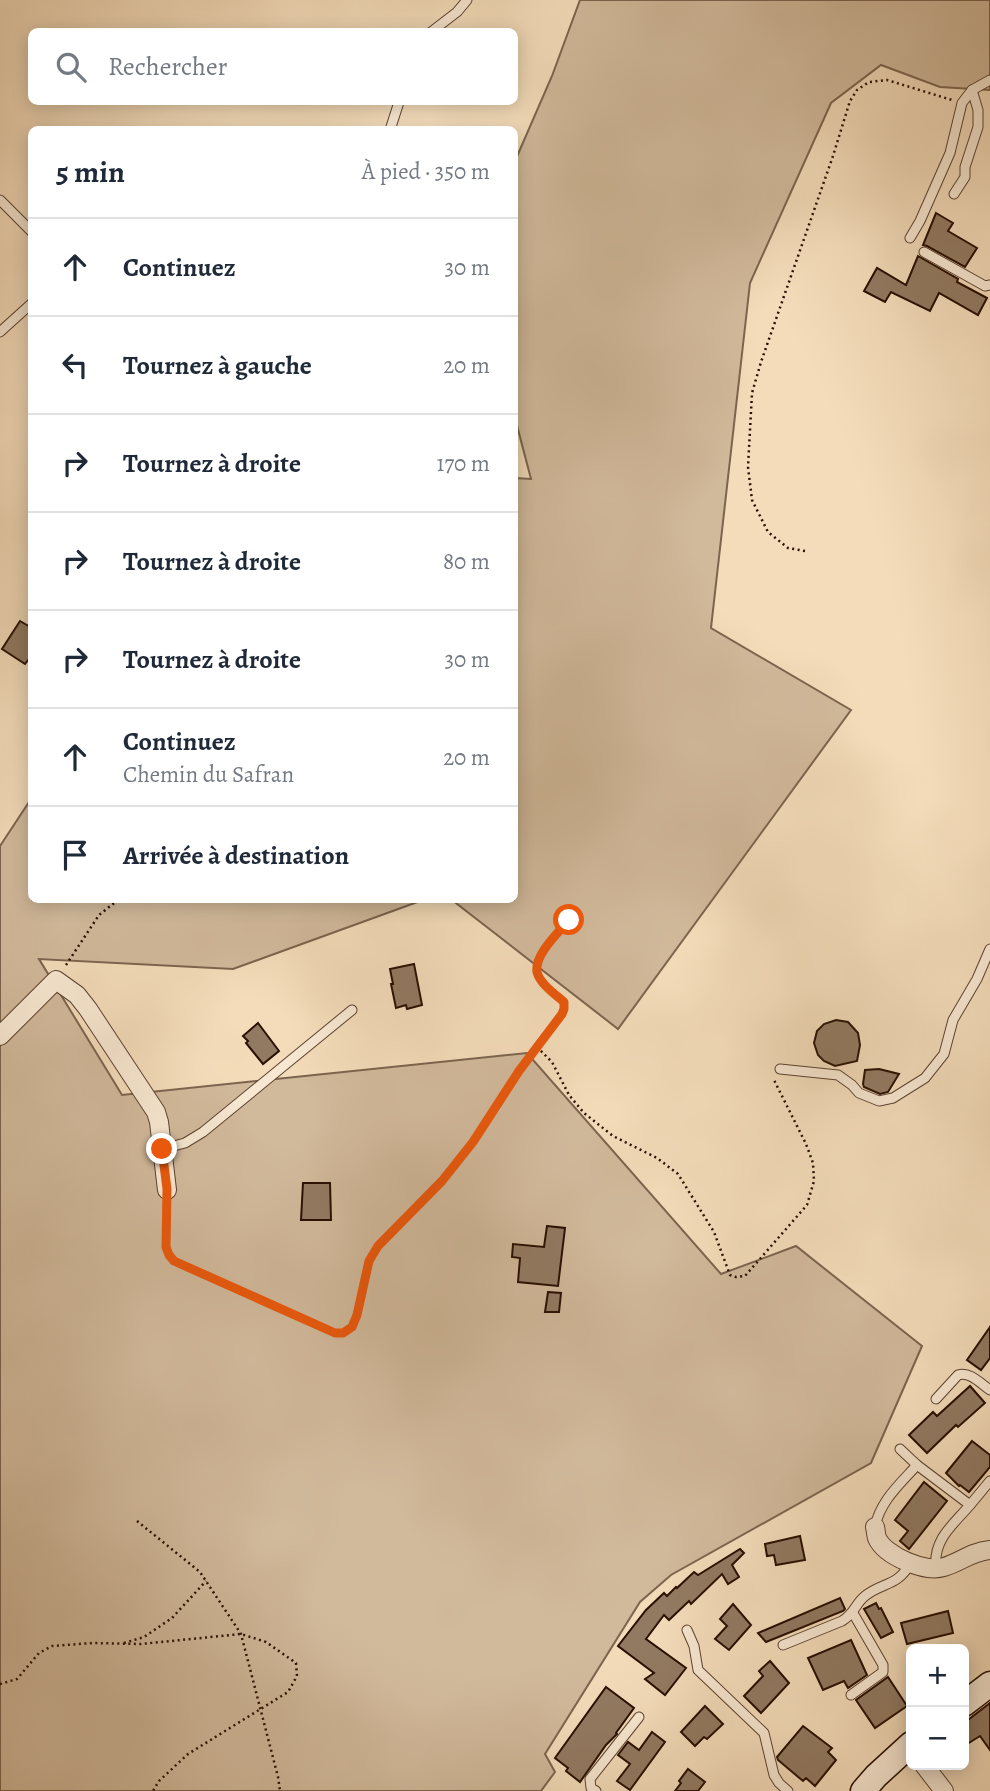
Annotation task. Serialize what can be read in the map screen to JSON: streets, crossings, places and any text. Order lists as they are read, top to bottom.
{
  "page": {
    "search": "Rechercher",
    "heading": ["5 min", "À pied · 350 m"],
    "list": [
      ["Continuez", "30 m"],
      ["Tournez à gauche", "20 m"],
      ["Tournez à droite", "170 m"],
      ["Tournez à droite", "80 m"],
      ["Tournez à droite", "30 m"],
      ["Continuez", "Chemin du Safran", "20 m"],
      "Arrivée à destination"
    ],
    "map_buttons": ["+", "−"]
  }
}
